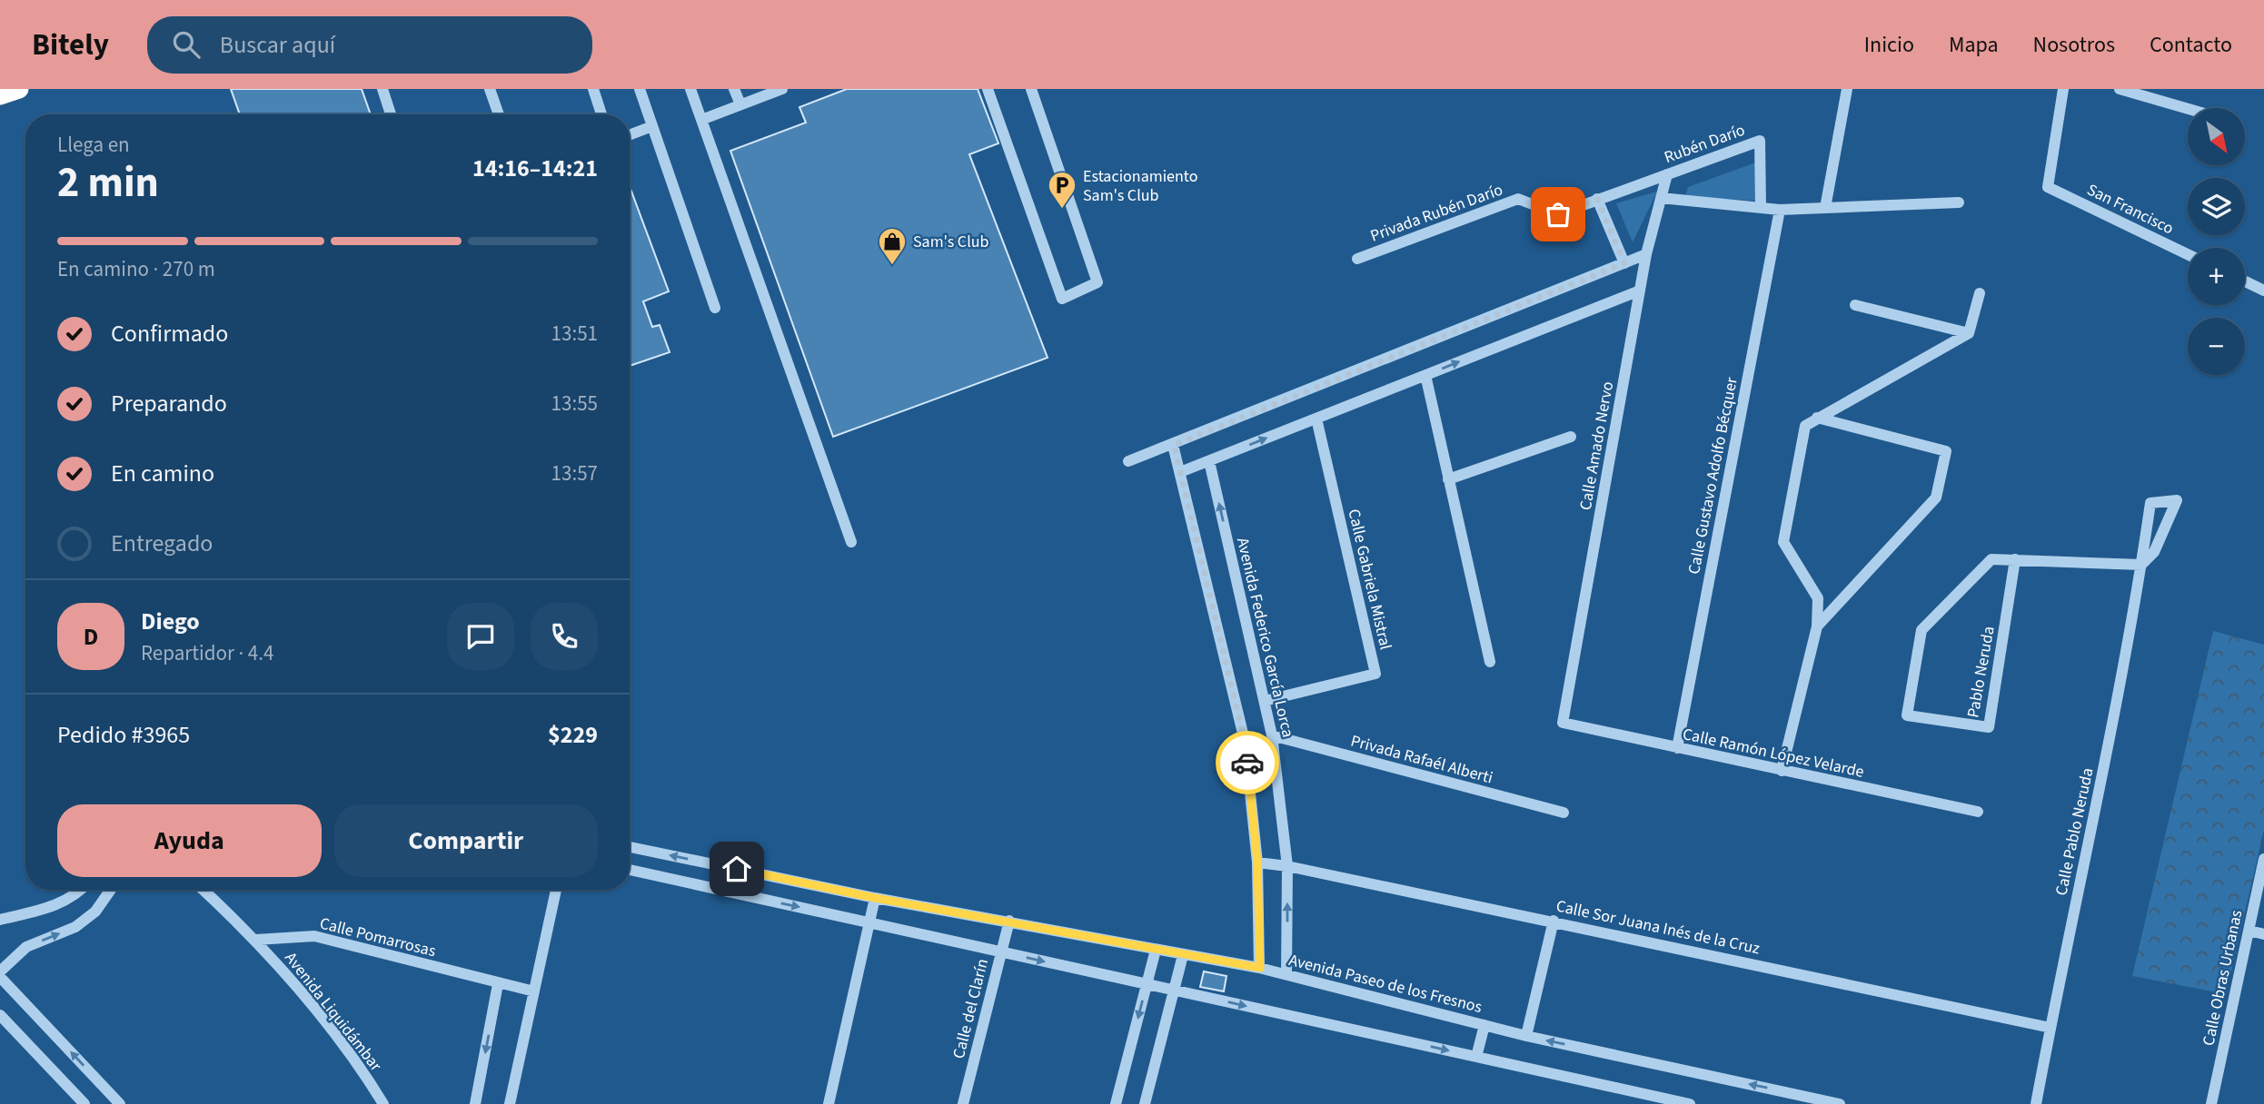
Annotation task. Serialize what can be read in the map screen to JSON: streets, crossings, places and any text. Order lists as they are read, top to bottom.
{
  "streets": {
    "street": [
      "Rubén Darío",
      "San Francisco",
      "Privada Rubén Darío",
      "Calle Amado Nervo",
      "Calle Gustavo Adolfo Bécquer",
      "Calle Gabriela Mistral",
      "Avenida Federico García Lorca",
      "Pablo Neruda",
      "Calle Ramón López Velarde",
      "Privada Rafaél Alberti",
      "Calle Pablo Neruda",
      "Calle Sor Juana Inés de la Cruz",
      "Calle Pomarrosas",
      "Calle Obras Urbanas",
      "Avenida Paseo de los Fresnos",
      "Calle del Clarín",
      "Avenida Liquidámbar"
    ]
  },
  "crossings": [
    ["Rubén Darío", "Privada Rubén Darío"],
    ["Rubén Darío", "Calle Amado Nervo"],
    ["Calle Amado Nervo", "Calle Ramón López Velarde"],
    ["Calle Gustavo Adolfo Bécquer", "Calle Ramón López Velarde"],
    ["Calle Gabriela Mistral", "Avenida Federico García Lorca"],
    ["Avenida Federico García Lorca", "Privada Rafaél Alberti"],
    ["Avenida Federico García Lorca", "Calle Sor Juana Inés de la Cruz"],
    ["Avenida Federico García Lorca", "Avenida Paseo de los Fresnos"],
    ["Pablo Neruda", "Calle Pablo Neruda"],
    ["Calle Pablo Neruda", "Calle Sor Juana Inés de la Cruz"],
    ["Calle Pomarrosas", "Avenida Liquidámbar"],
    ["Avenida Paseo de los Fresnos", "Calle del Clarín"]
  ],
  "places": {
    "parking": ["Estacionamiento Sam's Club"],
    "shop": ["Sam's Club"]
  },
  "north": "bottom right",
  "page": {
    "header": "Bitely",
    "search": "Buscar aquí",
    "nav": [
      "Inicio",
      "Mapa",
      "Nosotros",
      "Contacto"
    ],
    "map_buttons": ["+", "−"],
    "heading": ["2 min", "Llega en", "14:16–14:21"],
    "panel": [
      "Diego",
      "Repartidor · 4.4",
      "Pedido #3965",
      "$229"
    ],
    "bar": "En camino · 270 m",
    "list": [
      ["Confirmado", "13:51"],
      ["Preparando", "13:55"],
      ["En camino", "13:57"],
      "Entregado"
    ],
    "round": "D",
    "buttons": ["Ayuda", "Compartir"]
  }
}
